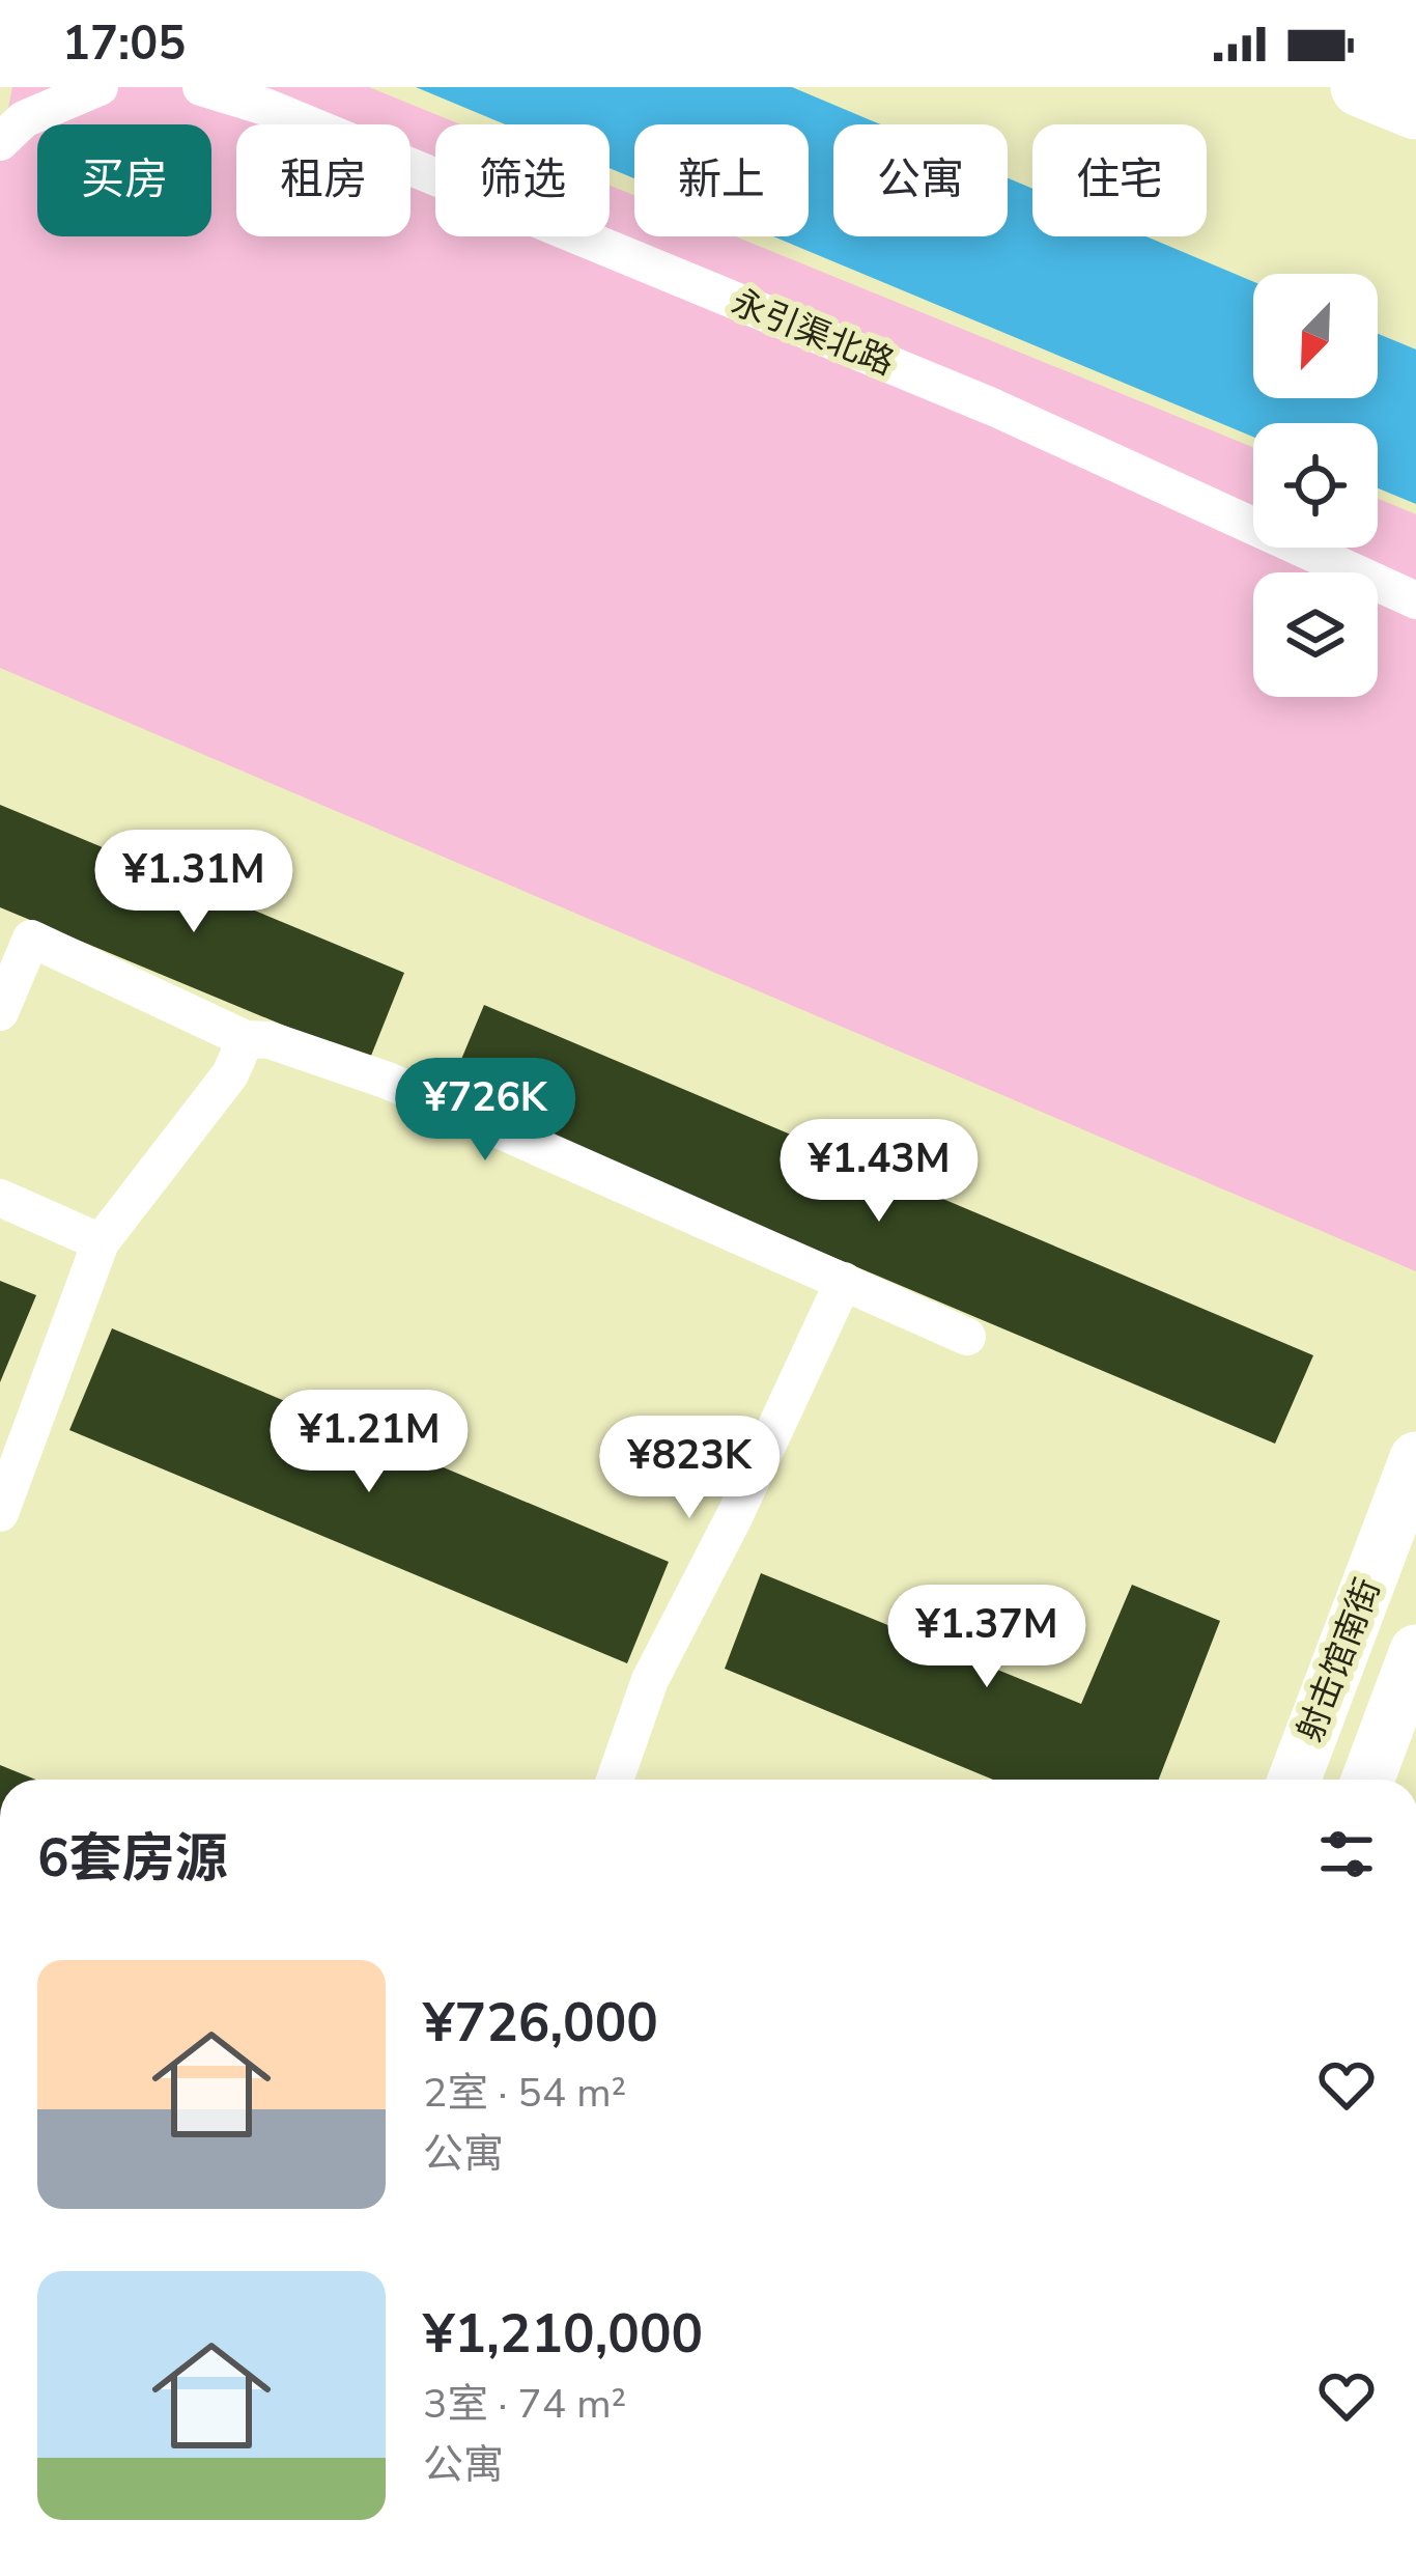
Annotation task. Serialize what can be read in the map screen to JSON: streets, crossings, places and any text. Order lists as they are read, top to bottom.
{
  "streets": {
    "main road": ["射击馆南街"],
    "street": ["永引渠北路"]
  },
  "north": "bottom left",
  "page": {
    "status": "17:05",
    "chip": [
      "买房",
      "租房",
      "筛选",
      "新上",
      "公寓",
      "住宅"
    ],
    "price": [
      "¥1.31M",
      "¥726K",
      "¥1.43M",
      "¥1.21M",
      "¥823K",
      "¥1.37M"
    ],
    "heading": "6套房源",
    "list": [
      {
        "name": "¥726,000",
        "note": "2室 · 54 m² · 公寓"
      },
      {
        "name": "¥1,210,000",
        "note": "3室 · 74 m² · 公寓"
      }
    ]
  }
}
